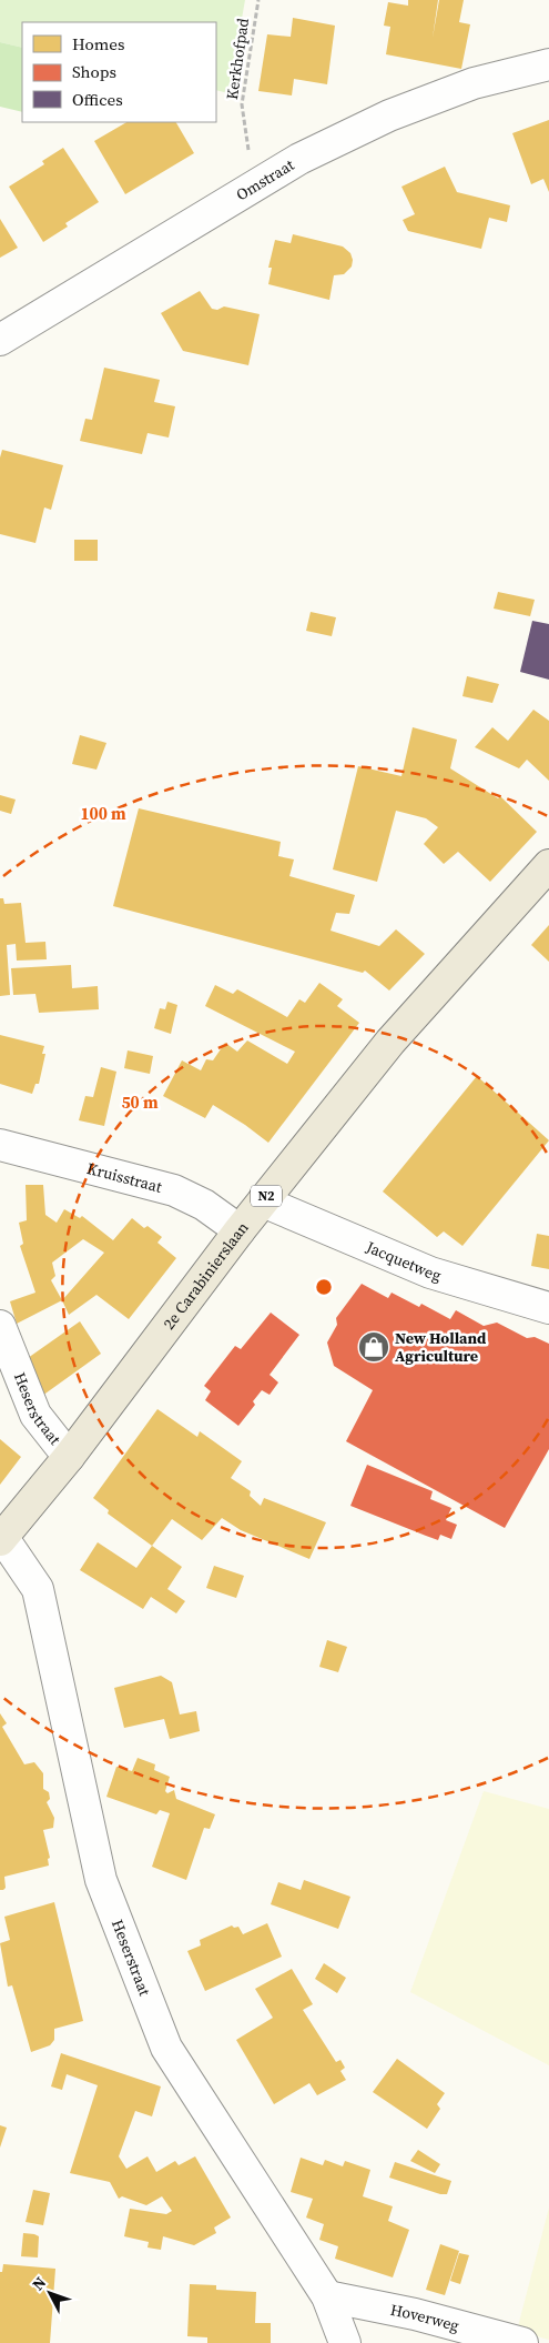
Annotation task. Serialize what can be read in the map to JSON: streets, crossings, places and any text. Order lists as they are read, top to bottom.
{
  "streets": {
    "main road": ["N2", "2e Carabinierslaan"],
    "street": [
      "Omstraat",
      "Kruisstraat",
      "Jacquetweg",
      "Heserstraat",
      "Hoverweg"
    ],
    "path": ["Kerkhofpad"]
  },
  "crossings": [
    ["Kerkhofpad", "Omstraat"],
    ["Kruisstraat", "2e Carabinierslaan"],
    ["Jacquetweg", "2e Carabinierslaan"],
    ["2e Carabinierslaan", "Heserstraat"],
    ["Heserstraat", "Hoverweg"]
  ],
  "places": {
    "shop": ["New Holland Agriculture"]
  },
  "legend": ["Homes", "Shops", "Offices"],
  "north": "top left",
  "rings": ["100 m", "50 m"]
}
